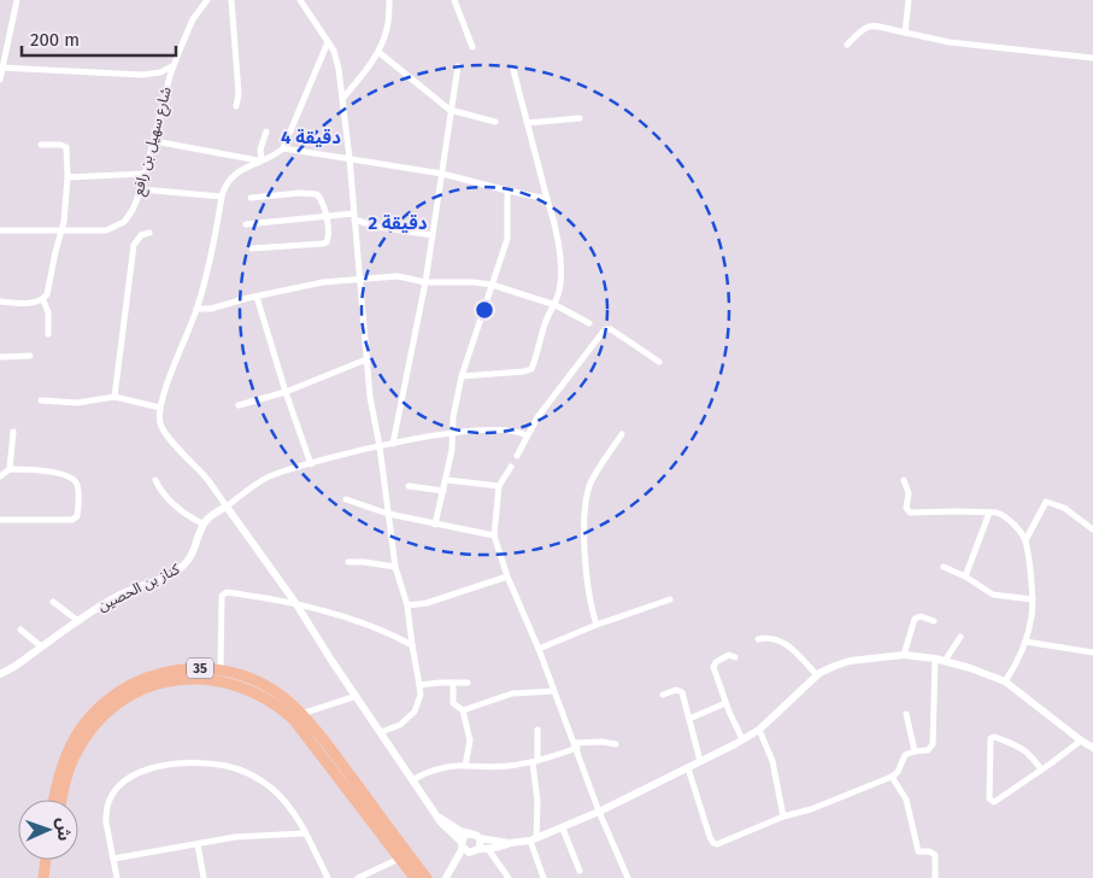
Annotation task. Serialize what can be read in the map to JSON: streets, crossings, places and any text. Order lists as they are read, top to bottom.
{
  "streets": {
    "highway": ["35"],
    "street": ["شارع سهيل بن رافع", "كناز بن الحصين"]
  },
  "scale_bar": "200 m",
  "north": "right",
  "rings": ["4 دقيقة", "2 دقيقة"]
}
